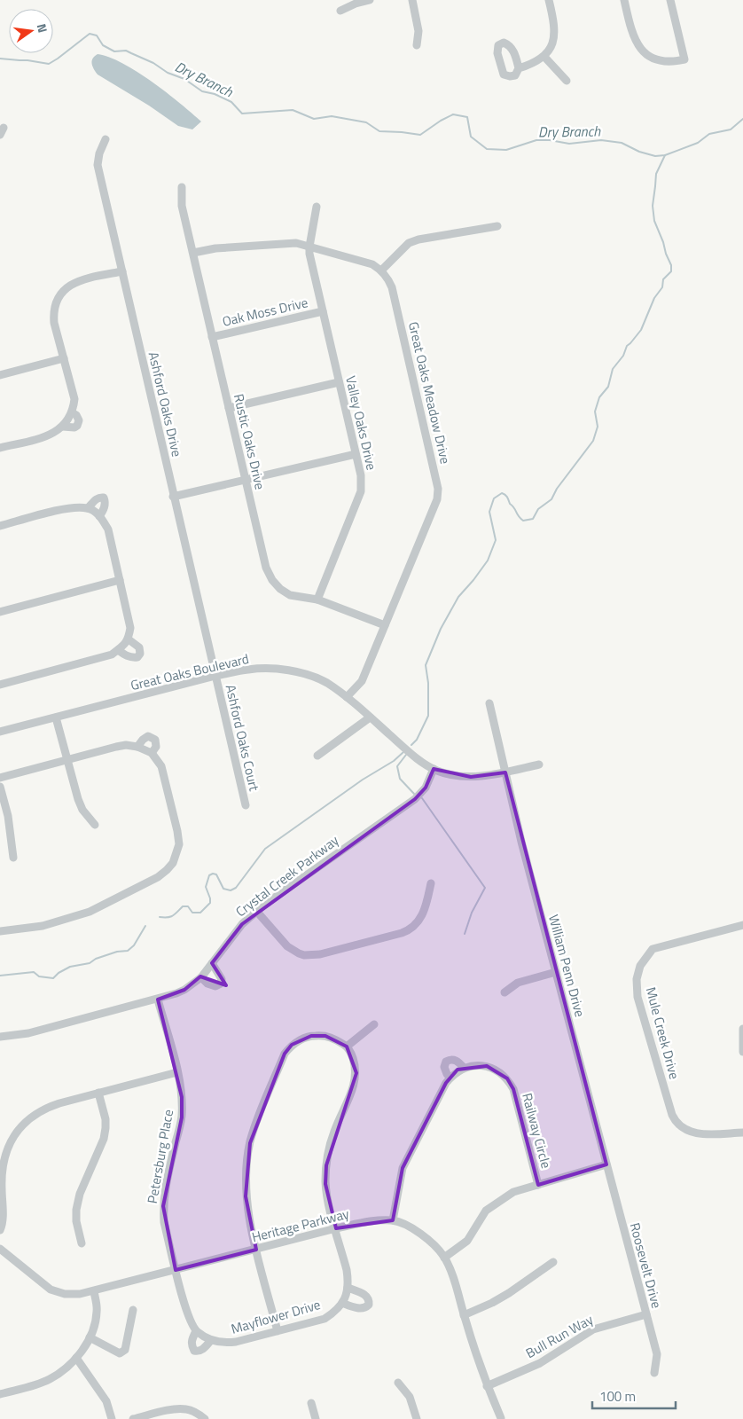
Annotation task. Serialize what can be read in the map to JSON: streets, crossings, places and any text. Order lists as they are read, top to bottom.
{
  "streets": {
    "street": [
      "Oak Moss Drive",
      "Great Oaks Meadow Drive",
      "Ashford Oaks Drive",
      "Valley Oaks Drive",
      "Rustic Oaks Drive",
      "Great Oaks Boulevard",
      "Ashford Oaks Court",
      "Crystal Creek Parkway",
      "William Penn Drive",
      "Mule Creek Drive",
      "Railway Circle",
      "Petersburg Place",
      "Heritage Parkway",
      "Roosevelt Drive",
      "Mayflower Drive",
      "Bull Run Way"
    ]
  },
  "crossings": [
    ["Oak Moss Drive", "Valley Oaks Drive"],
    ["Oak Moss Drive", "Rustic Oaks Drive"],
    ["Great Oaks Meadow Drive", "Rustic Oaks Drive"],
    ["Great Oaks Meadow Drive", "Great Oaks Boulevard"],
    ["Ashford Oaks Drive", "Great Oaks Boulevard"],
    ["Ashford Oaks Drive", "Ashford Oaks Court"],
    ["Valley Oaks Drive", "Rustic Oaks Drive"],
    ["Great Oaks Boulevard", "Ashford Oaks Court"],
    ["Great Oaks Boulevard", "Crystal Creek Parkway"],
    ["Great Oaks Boulevard", "William Penn Drive"],
    ["Crystal Creek Parkway", "Petersburg Place"],
    ["William Penn Drive", "Roosevelt Drive"],
    ["Petersburg Place", "Heritage Parkway"],
    ["Heritage Parkway", "Mayflower Drive"],
    ["Heritage Parkway", "Bull Run Way"],
    ["Roosevelt Drive", "Bull Run Way"]
  ],
  "water": ["Dry Branch"],
  "scale_bar": "100 m",
  "north": "right"
}
